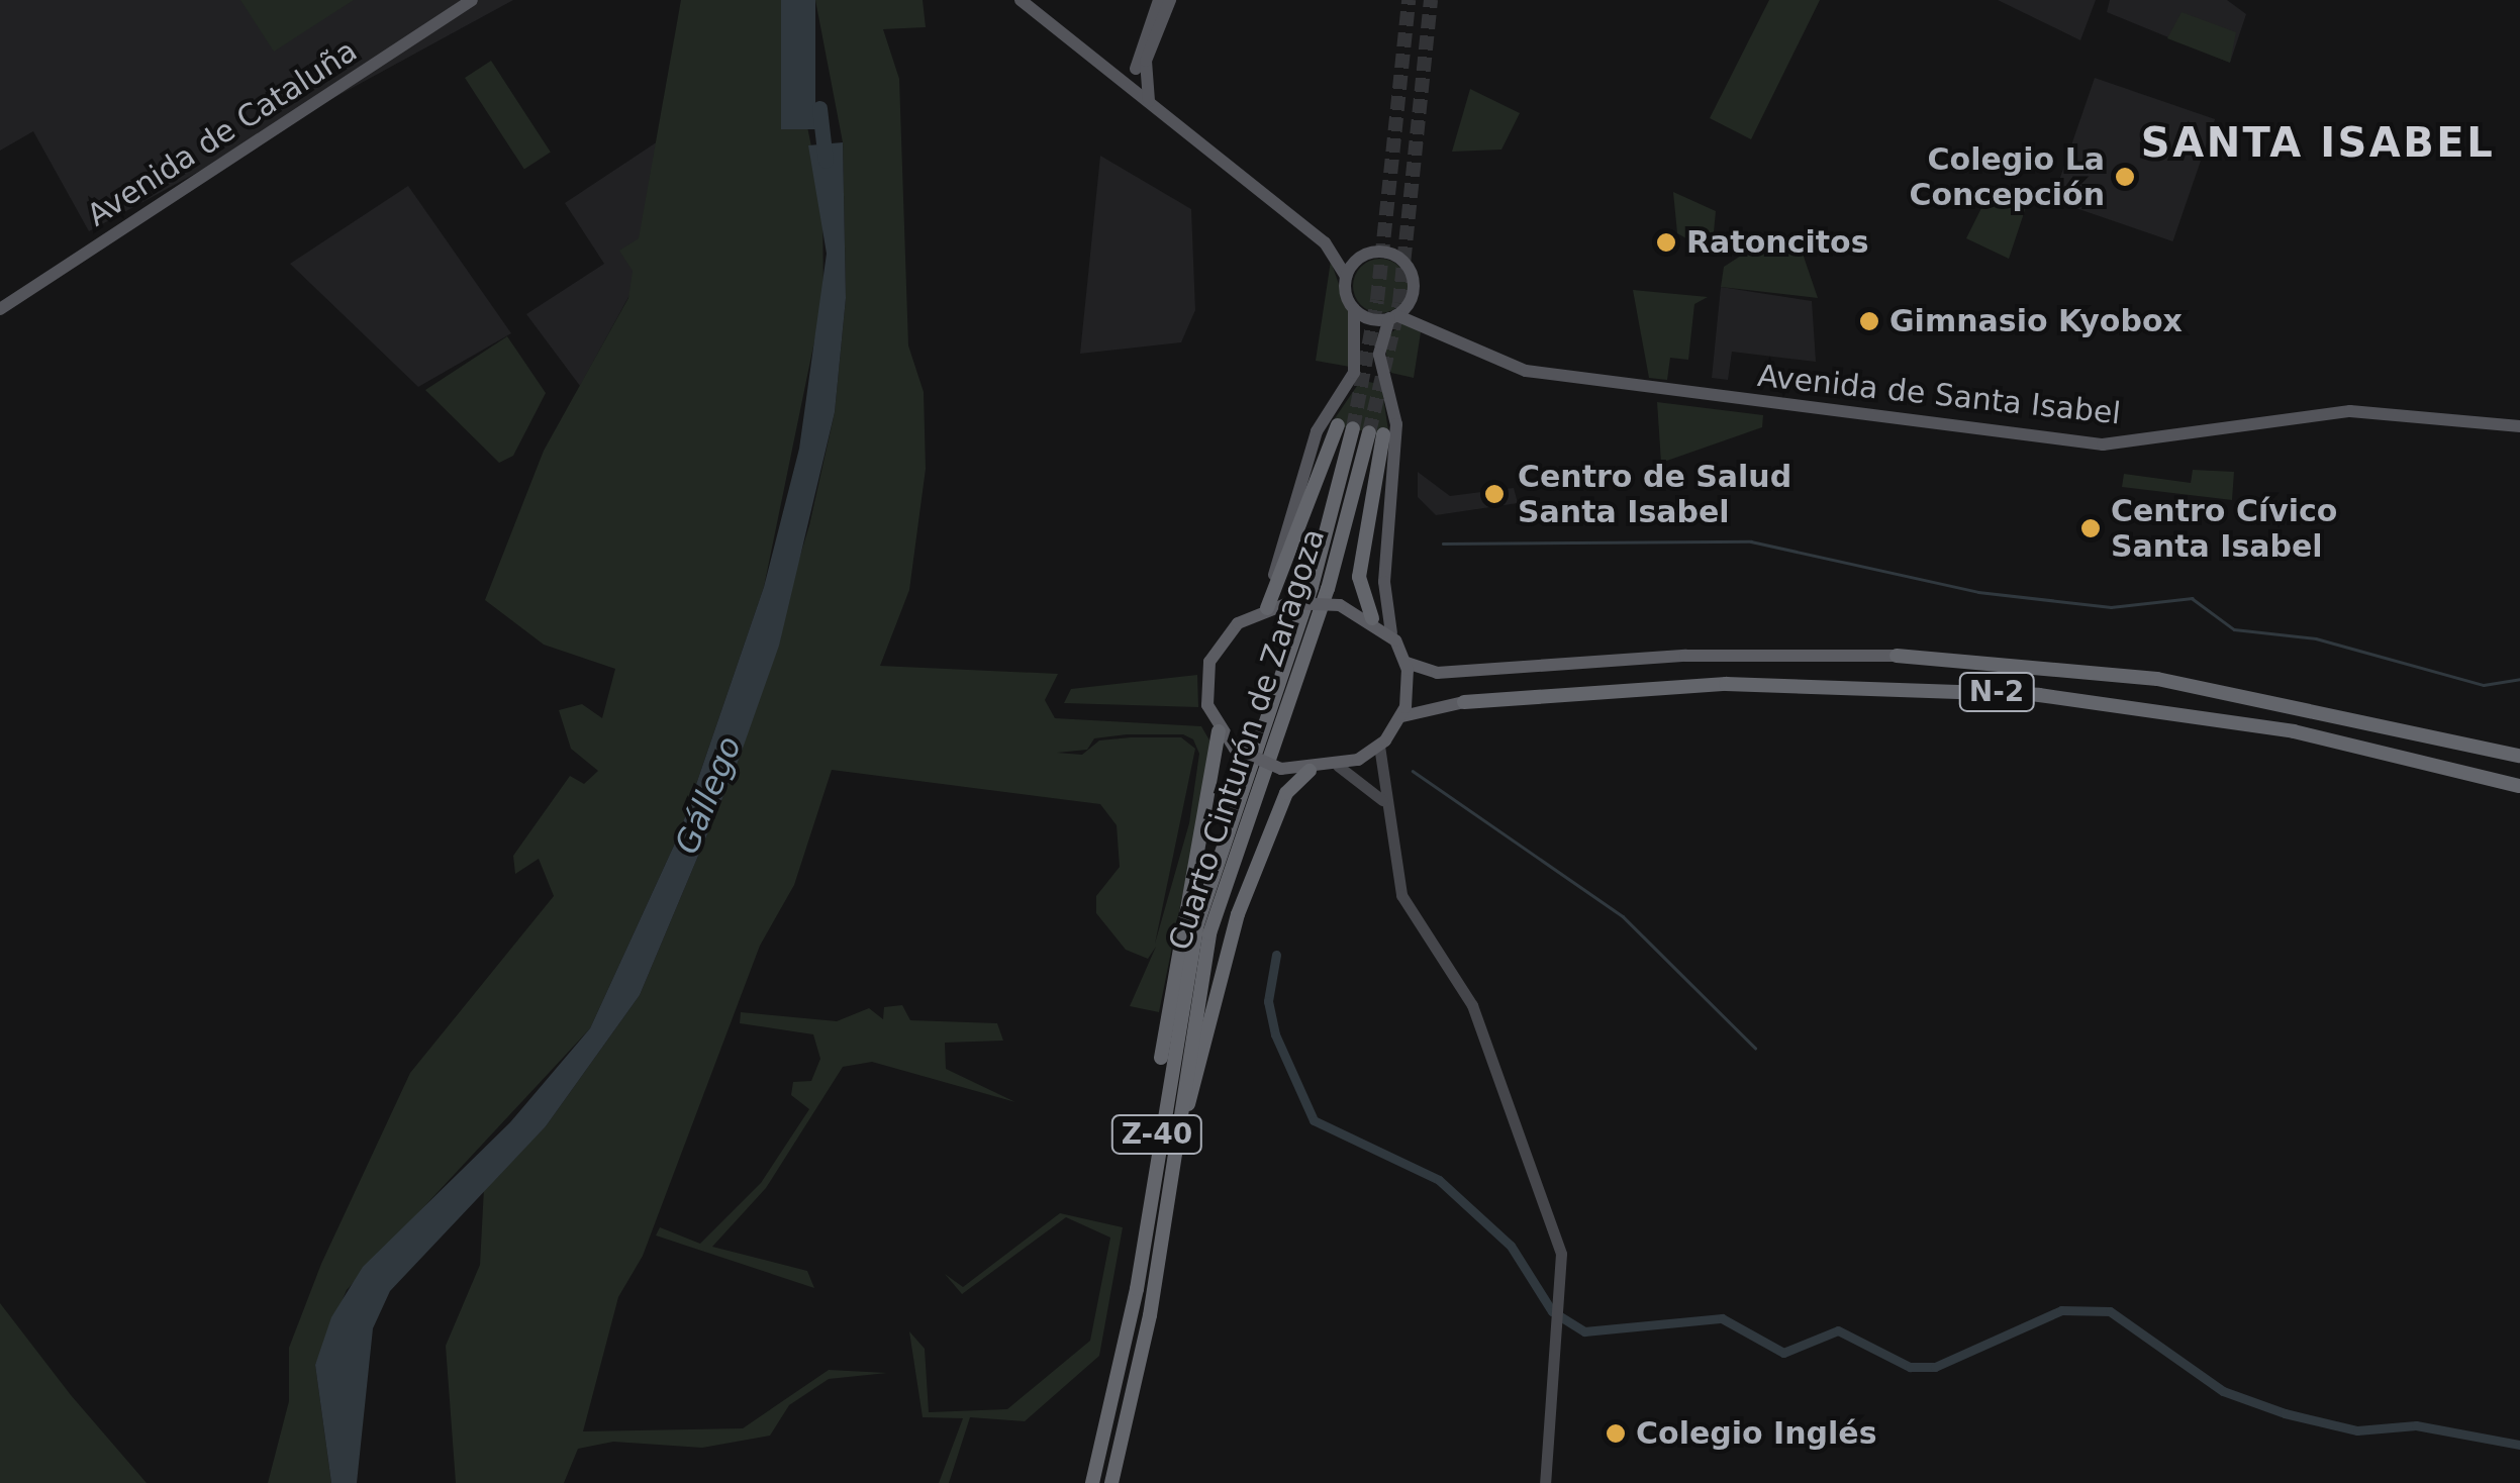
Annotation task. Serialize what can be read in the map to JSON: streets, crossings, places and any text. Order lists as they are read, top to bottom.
{
  "streets": {
    "highway": ["N-2", "Cuarto Cinturón de Zaragoza", "Z-40"],
    "main road": ["Avenida de Cataluña", "Avenida de Santa Isabel"]
  },
  "crossings": [
    ["N-2", "Cuarto Cinturón de Zaragoza"],
    ["N-2", "Z-40"],
    ["Cuarto Cinturón de Zaragoza", "Z-40"]
  ],
  "districts": ["SANTA ISABEL"],
  "water": ["Gállego"],
  "places": [
    "Colegio La Concepción",
    "Ratoncitos",
    "Gimnasio Kyobox",
    "Centro de Salud Santa Isabel",
    "Centro Cívico Santa Isabel",
    "Colegio Inglés"
  ]
}
